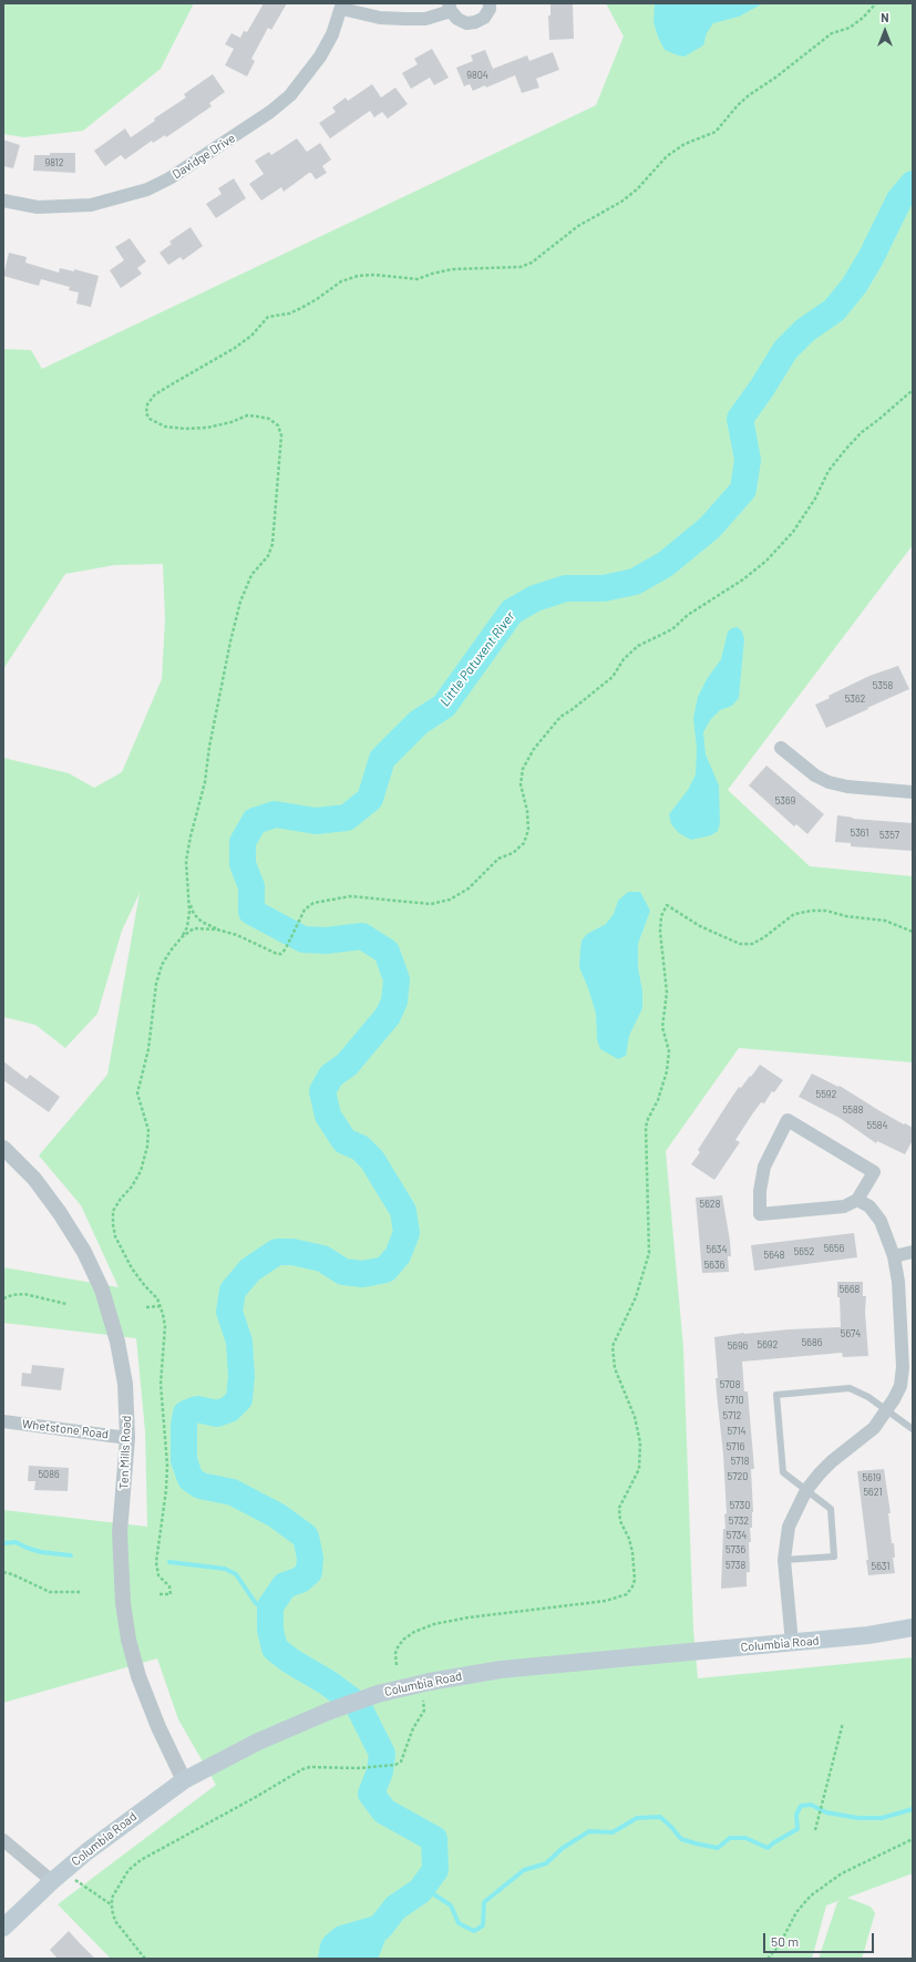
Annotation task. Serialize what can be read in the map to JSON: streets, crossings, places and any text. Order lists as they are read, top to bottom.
{
  "streets": {
    "main road": ["Columbia Road"],
    "street": ["Davidge Drive", "Whetstone Road", "Ten Mills Road"]
  },
  "crossings": [
    ["Whetstone Road", "Ten Mills Road"],
    ["Ten Mills Road", "Columbia Road"]
  ],
  "water": ["Little Patuxent River"],
  "house_numbers": [
    "9804",
    "9812",
    "5358",
    "5362",
    "5369",
    "5361",
    "5357",
    "5592",
    "5588",
    "5584",
    "5628",
    "5656",
    "5634",
    "5652",
    "5648",
    "5636",
    "5668",
    "5674",
    "5686",
    "5692",
    "5696",
    "5708",
    "5710",
    "5712",
    "5714",
    "5716",
    "5718",
    "5086",
    "5720",
    "5619",
    "5621",
    "5730",
    "5732",
    "5734",
    "5736",
    "5738",
    "5631"
  ],
  "scale_bar": "50 m",
  "north": "top"
}
